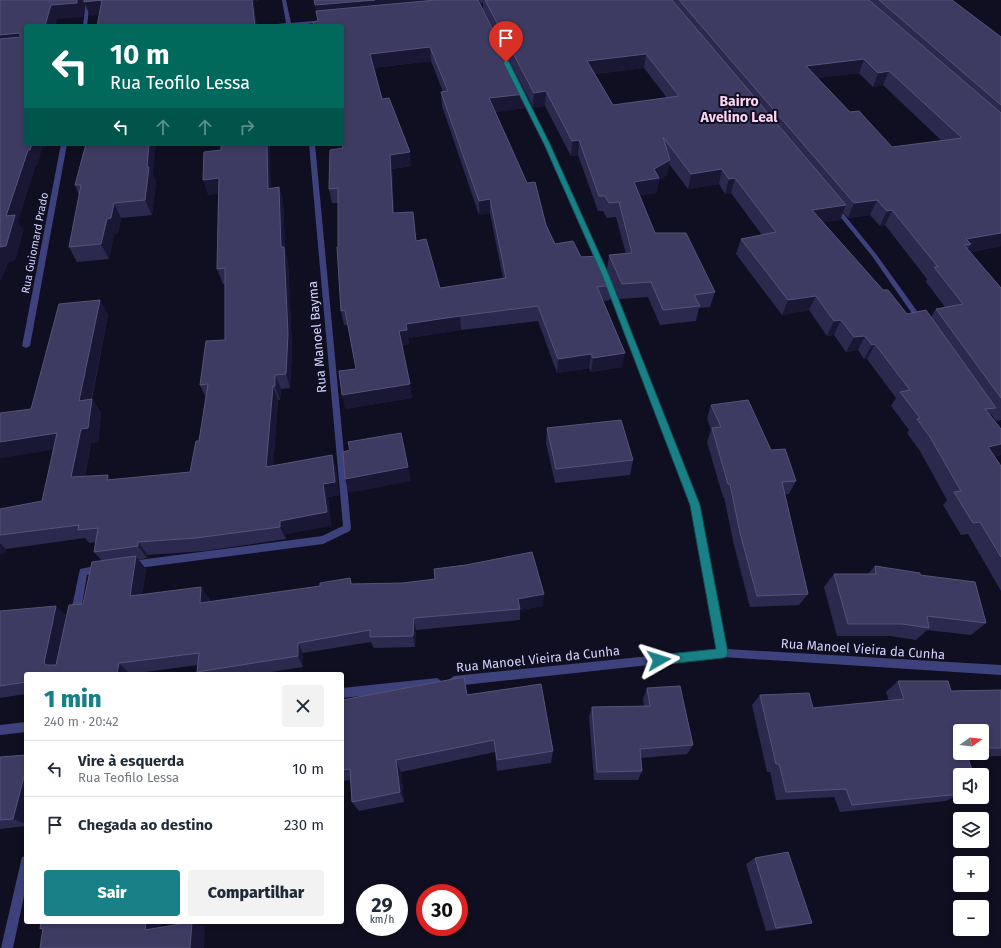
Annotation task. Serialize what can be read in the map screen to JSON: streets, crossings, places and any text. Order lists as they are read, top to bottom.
{
  "streets": {
    "street": ["Rua Guiomard Prado", "Rua Manoel Bayma", "Rua Manoel Vieira da Cunha"]
  },
  "districts": ["Bairro Avelino Leal"],
  "north": "right",
  "page": {
    "turn": ["10 m", "Rua Teofilo Lessa"],
    "heading": ["1 min", "240 m · 20:42"],
    "map_buttons": ["+", "−"],
    "list": [
      {
        "name": "Vire à esquerda",
        "note": "Rua Teofilo Lessa",
        "value": "10 m"
      },
      {
        "name": "Chegada ao destino",
        "value": "230 m"
      }
    ],
    "buttons": ["Sair", "Compartilhar"],
    "speed": "29 km/h",
    "limit": "30"
  }
}
